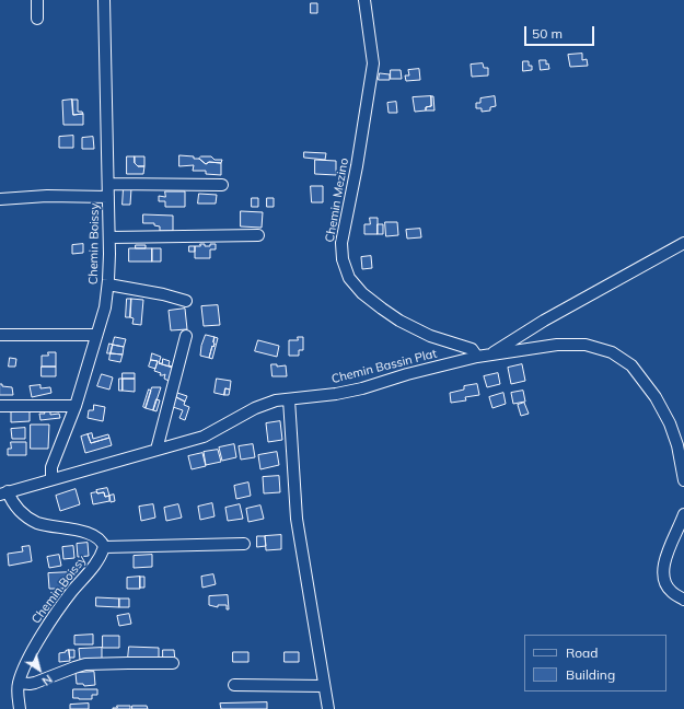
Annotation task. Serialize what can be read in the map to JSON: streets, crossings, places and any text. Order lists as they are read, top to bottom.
{
  "streets": {
    "street": ["Chemin Mezino", "Chemin Boissy", "Chemin Bassin Plat"]
  },
  "crossings": [
    ["Chemin Mezino", "Chemin Bassin Plat"],
    ["Chemin Boissy", "Chemin Bassin Plat"]
  ],
  "legend": ["Road", "Building"],
  "scale_bar": "50 m",
  "north": "bottom right"
}
